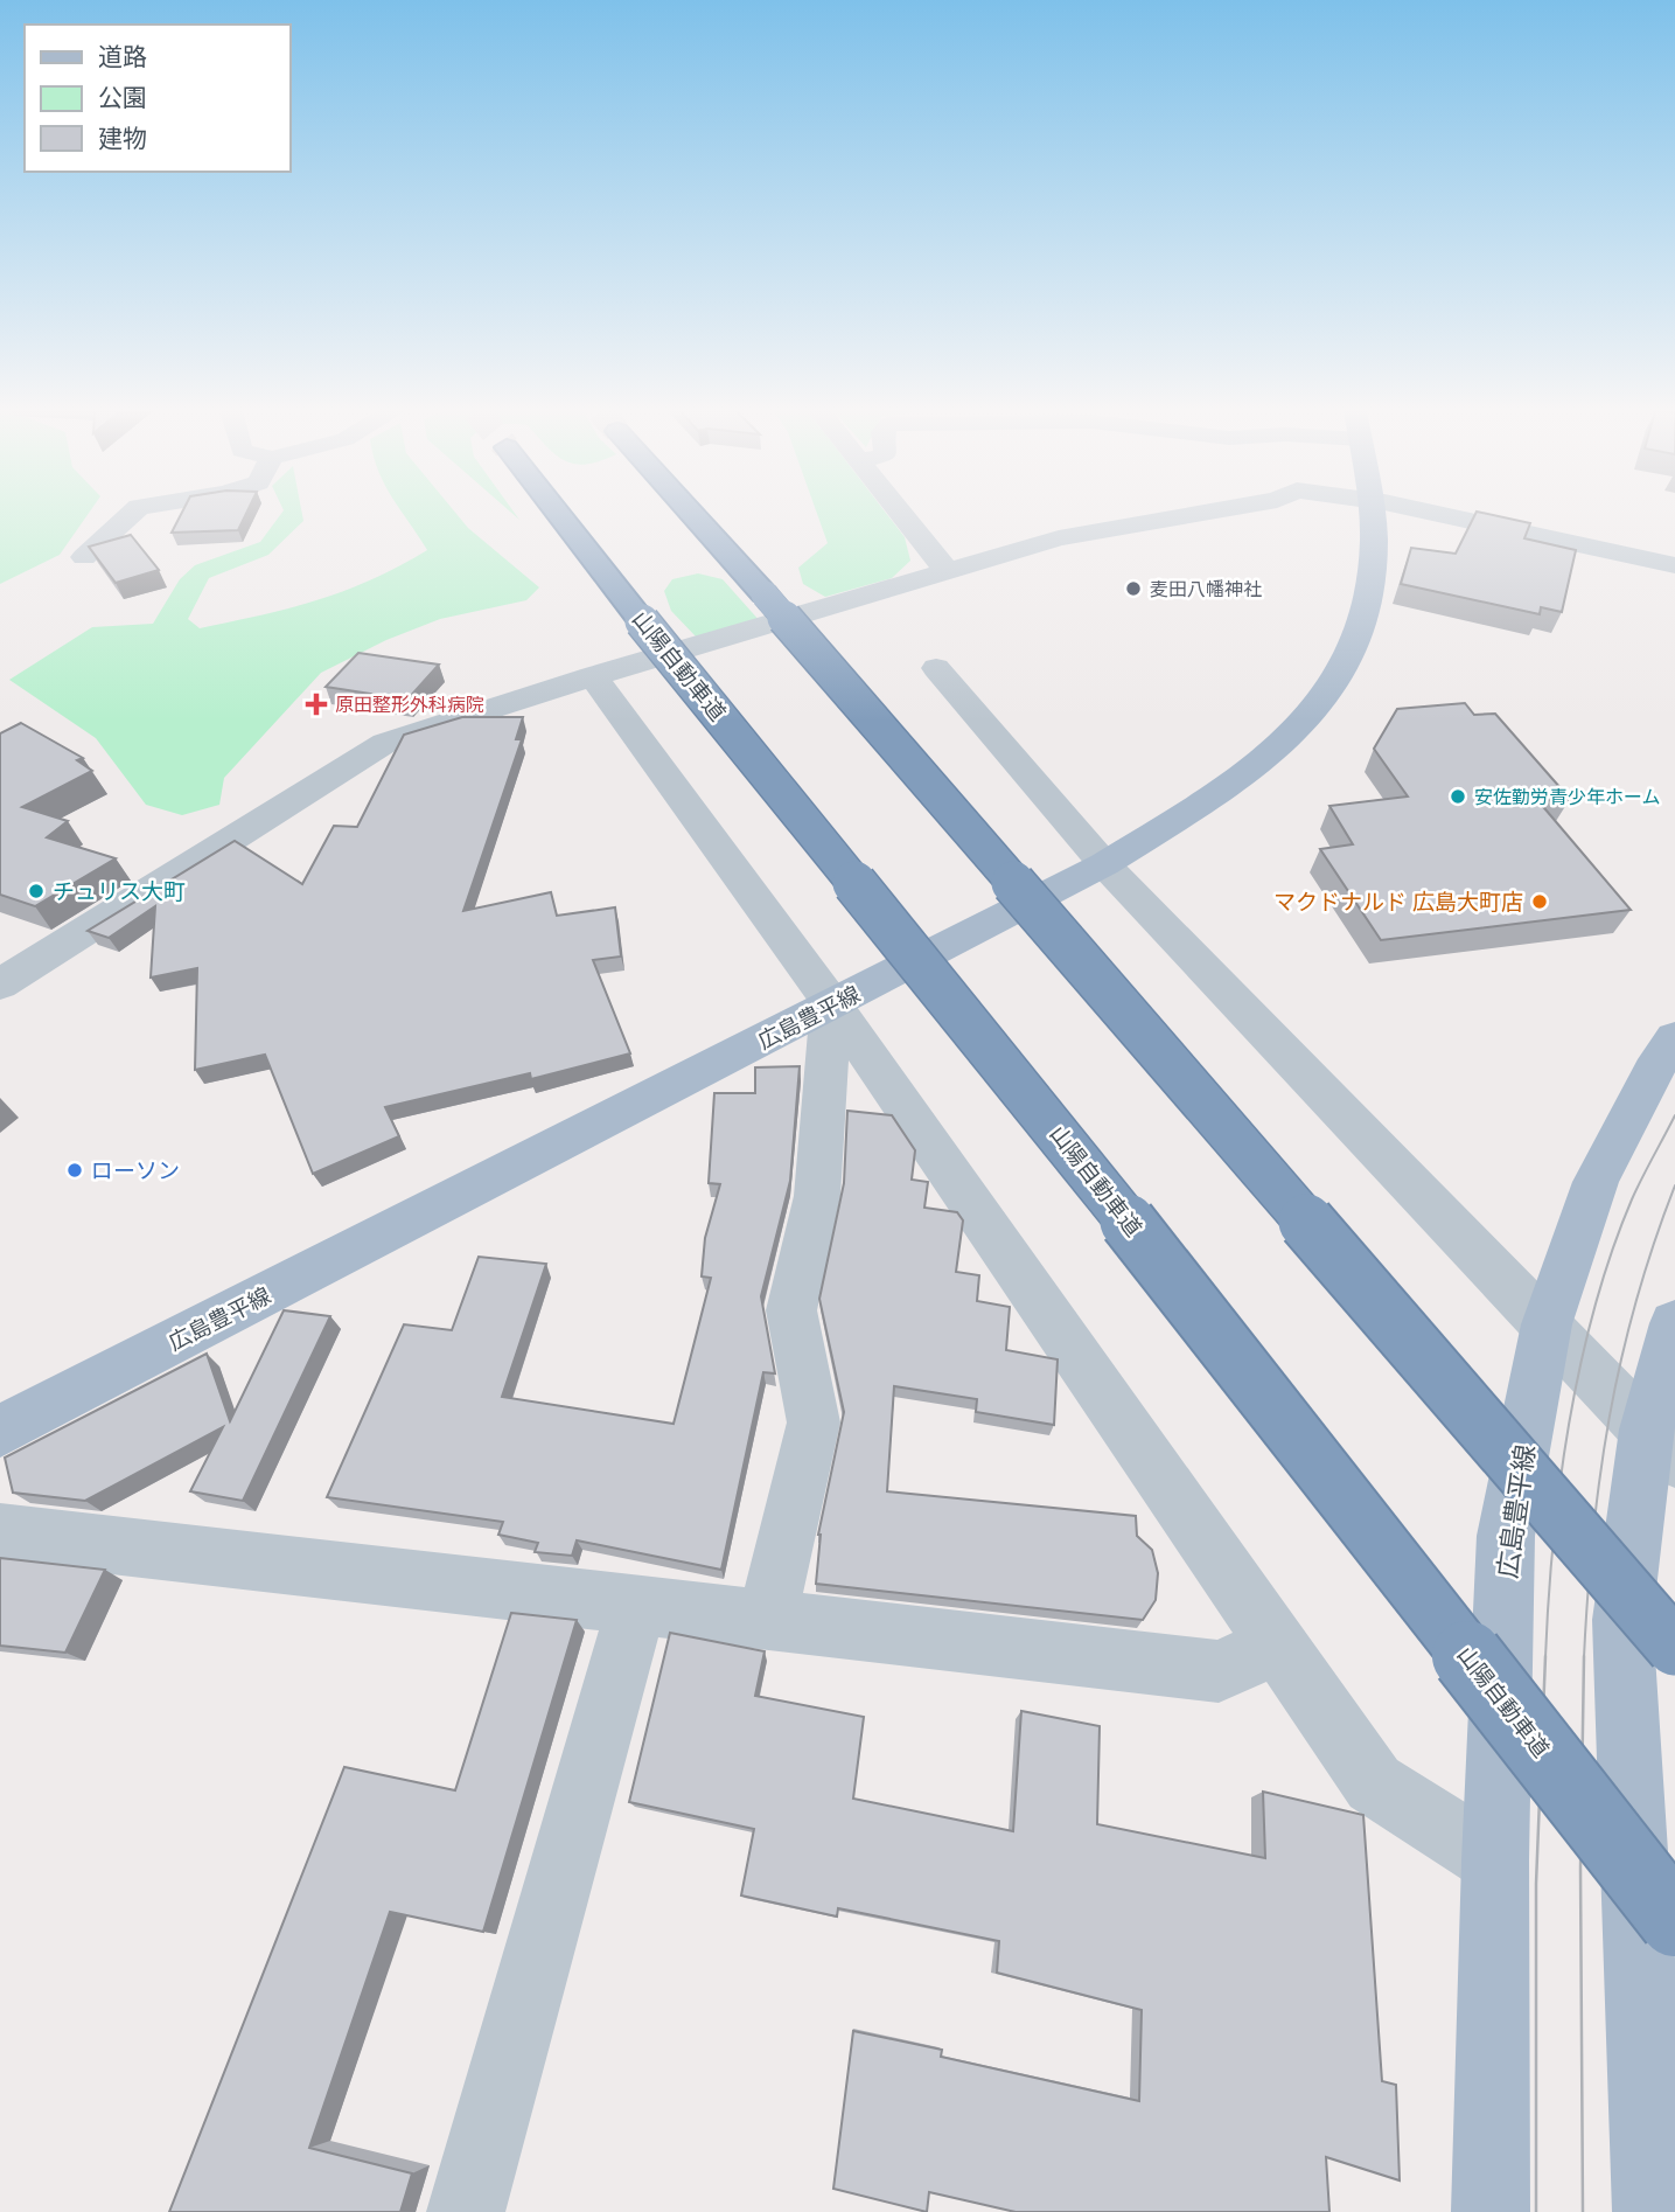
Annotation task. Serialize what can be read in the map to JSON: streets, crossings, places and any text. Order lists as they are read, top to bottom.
{
  "streets": {
    "highway": ["山陽自動車道"],
    "main road": ["広島豊平線"]
  },
  "places": {
    "other": [
      "麦田八幡神社",
      "安佐勤労青少年ホーム",
      "チュリス大町",
      "マクドナルド 広島大町店",
      "ローソン"
    ],
    "health": ["原田整形外科病院"]
  },
  "legend": ["道路", "公園", "建物"]
}
